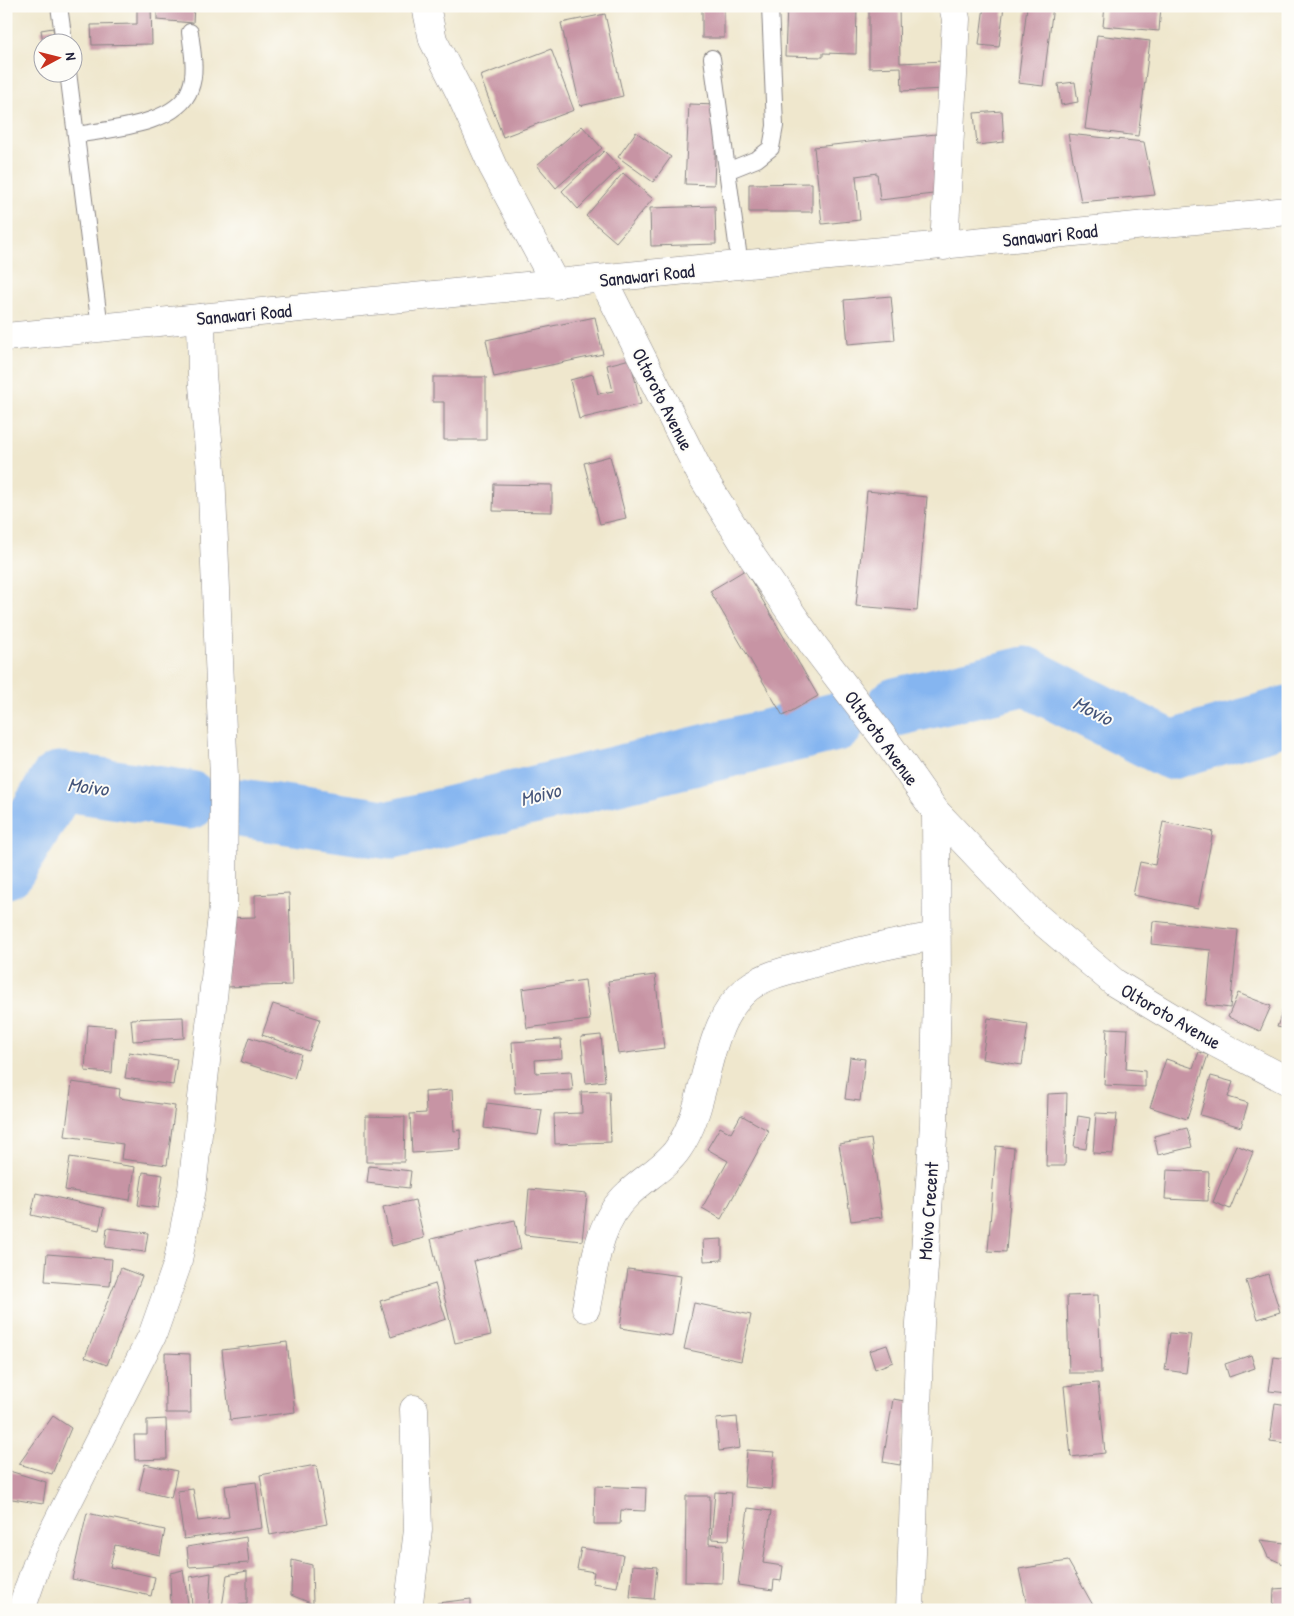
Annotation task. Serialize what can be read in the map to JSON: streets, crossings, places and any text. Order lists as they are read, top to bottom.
{
  "streets": {
    "street": ["Sanawari Road", "Oltoroto Avenue", "Moivo Crecent"]
  },
  "crossings": [
    ["Sanawari Road", "Oltoroto Avenue"],
    ["Oltoroto Avenue", "Moivo Crecent"]
  ],
  "water": ["Movio", "Moivo"],
  "north": "right"
}
